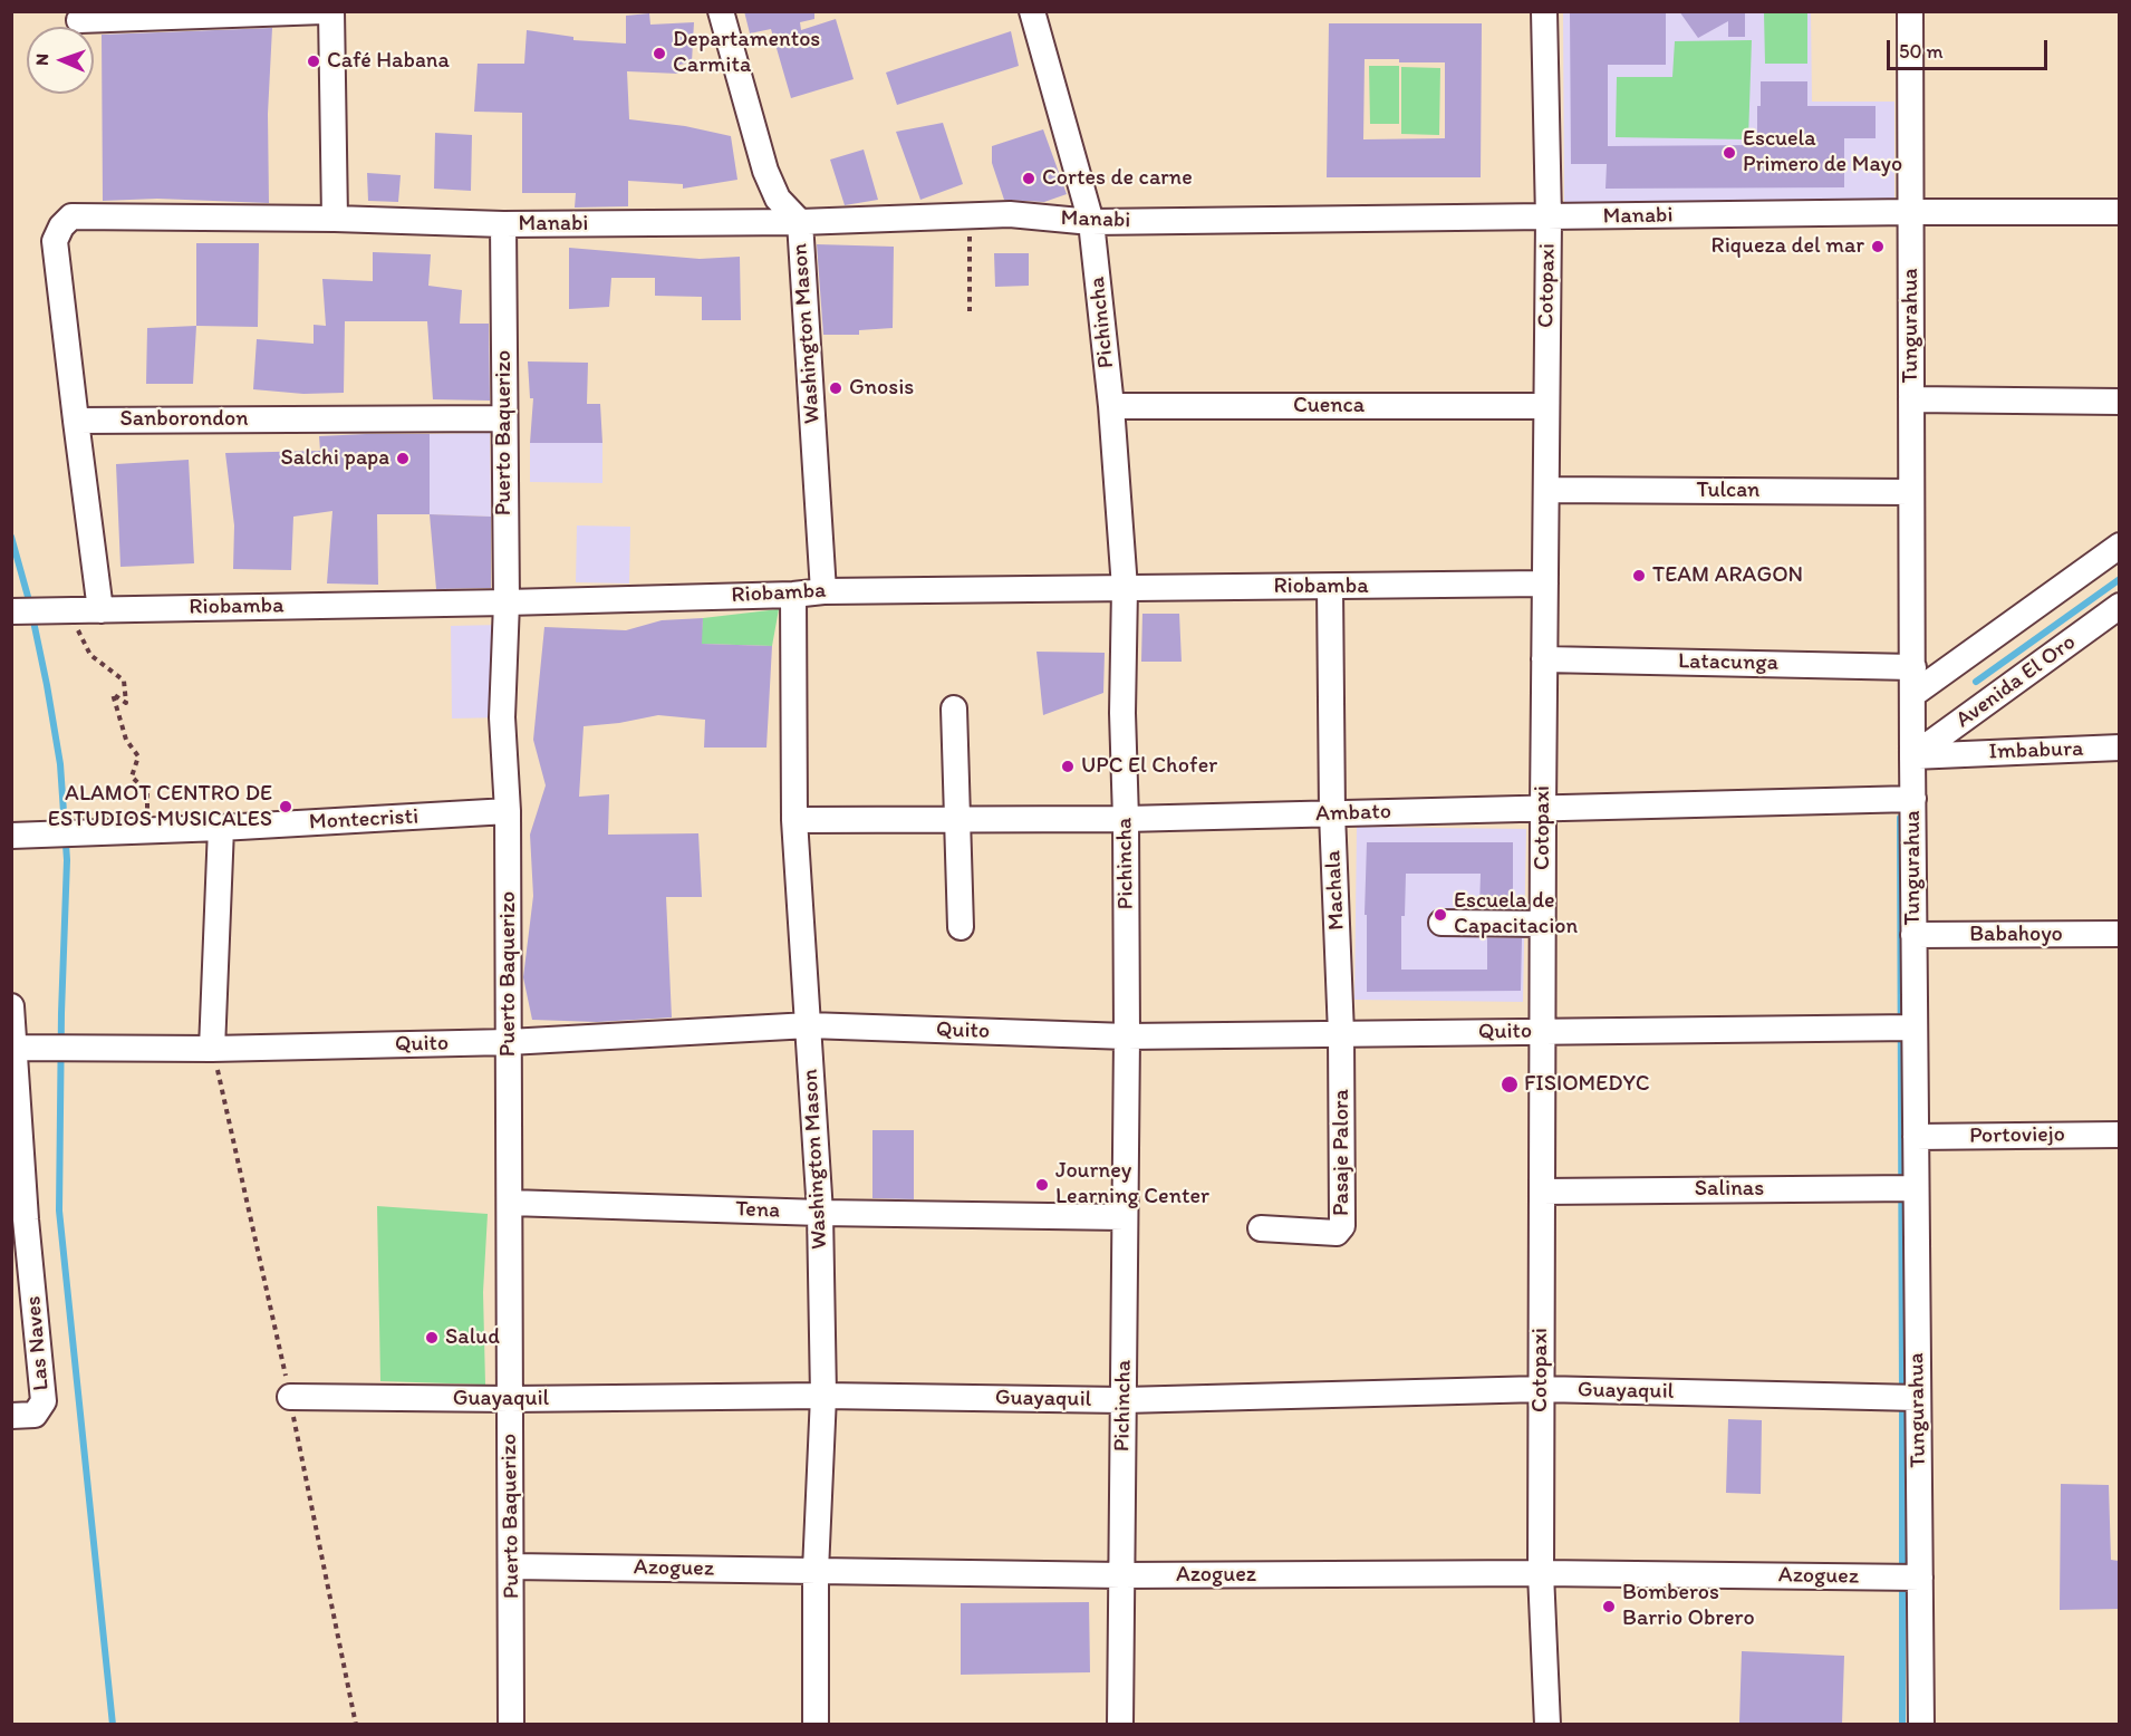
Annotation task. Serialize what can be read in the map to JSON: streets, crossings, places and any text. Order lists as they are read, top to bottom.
{
  "streets": {
    "street": [
      "Manabi",
      "Cotopaxi",
      "Pichincha",
      "Tungurahua",
      "Washington Mason",
      "Cuenca",
      "Sanborondon",
      "Puerto Baquerizo",
      "Tulcan",
      "Riobamba",
      "Latacunga",
      "Avenida El Oro",
      "Imbabura",
      "Ambato",
      "Montecristi",
      "Machala",
      "Babahoyo",
      "Quito",
      "Portoviejo",
      "Pasaje Palora",
      "Salinas",
      "Tena",
      "Las Naves",
      "Guayaquil",
      "Azoguez"
    ]
  },
  "crossings": [
    ["Manabi", "Cotopaxi"],
    ["Manabi", "Pichincha"],
    ["Manabi", "Tungurahua"],
    ["Manabi", "Washington Mason"],
    ["Manabi", "Sanborondon"],
    ["Manabi", "Puerto Baquerizo"],
    ["Cotopaxi", "Cuenca"],
    ["Cotopaxi", "Tulcan"],
    ["Cotopaxi", "Riobamba"],
    ["Cotopaxi", "Latacunga"],
    ["Cotopaxi", "Ambato"],
    ["Cotopaxi", "Quito"],
    ["Cotopaxi", "Salinas"],
    ["Cotopaxi", "Guayaquil"],
    ["Cotopaxi", "Azoguez"],
    ["Pichincha", "Cuenca"],
    ["Pichincha", "Riobamba"],
    ["Pichincha", "Ambato"],
    ["Pichincha", "Quito"],
    ["Pichincha", "Tena"],
    ["Pichincha", "Guayaquil"],
    ["Pichincha", "Azoguez"],
    ["Tungurahua", "Tulcan"],
    ["Tungurahua", "Latacunga"],
    ["Tungurahua", "Avenida El Oro"],
    ["Tungurahua", "Imbabura"],
    ["Tungurahua", "Ambato"],
    ["Tungurahua", "Babahoyo"],
    ["Tungurahua", "Quito"],
    ["Tungurahua", "Portoviejo"],
    ["Tungurahua", "Salinas"],
    ["Tungurahua", "Guayaquil"],
    ["Tungurahua", "Azoguez"],
    ["Washington Mason", "Riobamba"],
    ["Washington Mason", "Ambato"],
    ["Washington Mason", "Quito"],
    ["Washington Mason", "Tena"],
    ["Washington Mason", "Guayaquil"],
    ["Washington Mason", "Azoguez"],
    ["Sanborondon", "Puerto Baquerizo"],
    ["Puerto Baquerizo", "Riobamba"],
    ["Puerto Baquerizo", "Montecristi"],
    ["Puerto Baquerizo", "Quito"],
    ["Puerto Baquerizo", "Tena"],
    ["Puerto Baquerizo", "Guayaquil"],
    ["Puerto Baquerizo", "Azoguez"],
    ["Riobamba", "Machala"],
    ["Avenida El Oro", "Imbabura"],
    ["Ambato", "Machala"],
    ["Machala", "Quito"],
    ["Machala", "Pasaje Palora"],
    ["Quito", "Pasaje Palora"],
    ["Quito", "Las Naves"]
  ],
  "places": [
    "Departamentos Carmita",
    "Café Habana",
    "Escuela Primero de Mayo",
    "Cortes de carne",
    "Riqueza del mar",
    "Gnosis",
    "Salchi papa",
    "TEAM ARAGON",
    "UPC El Chofer",
    "ALAMOT CENTRO DE ESTUDIOS MUSICALES",
    "Escuela de Capacitacion",
    "FISIOMEDYC",
    "Journey Learning Center",
    "Salud",
    "Bomberos Barrio Obrero"
  ],
  "scale_bar": "50 m",
  "north": "left"
}
